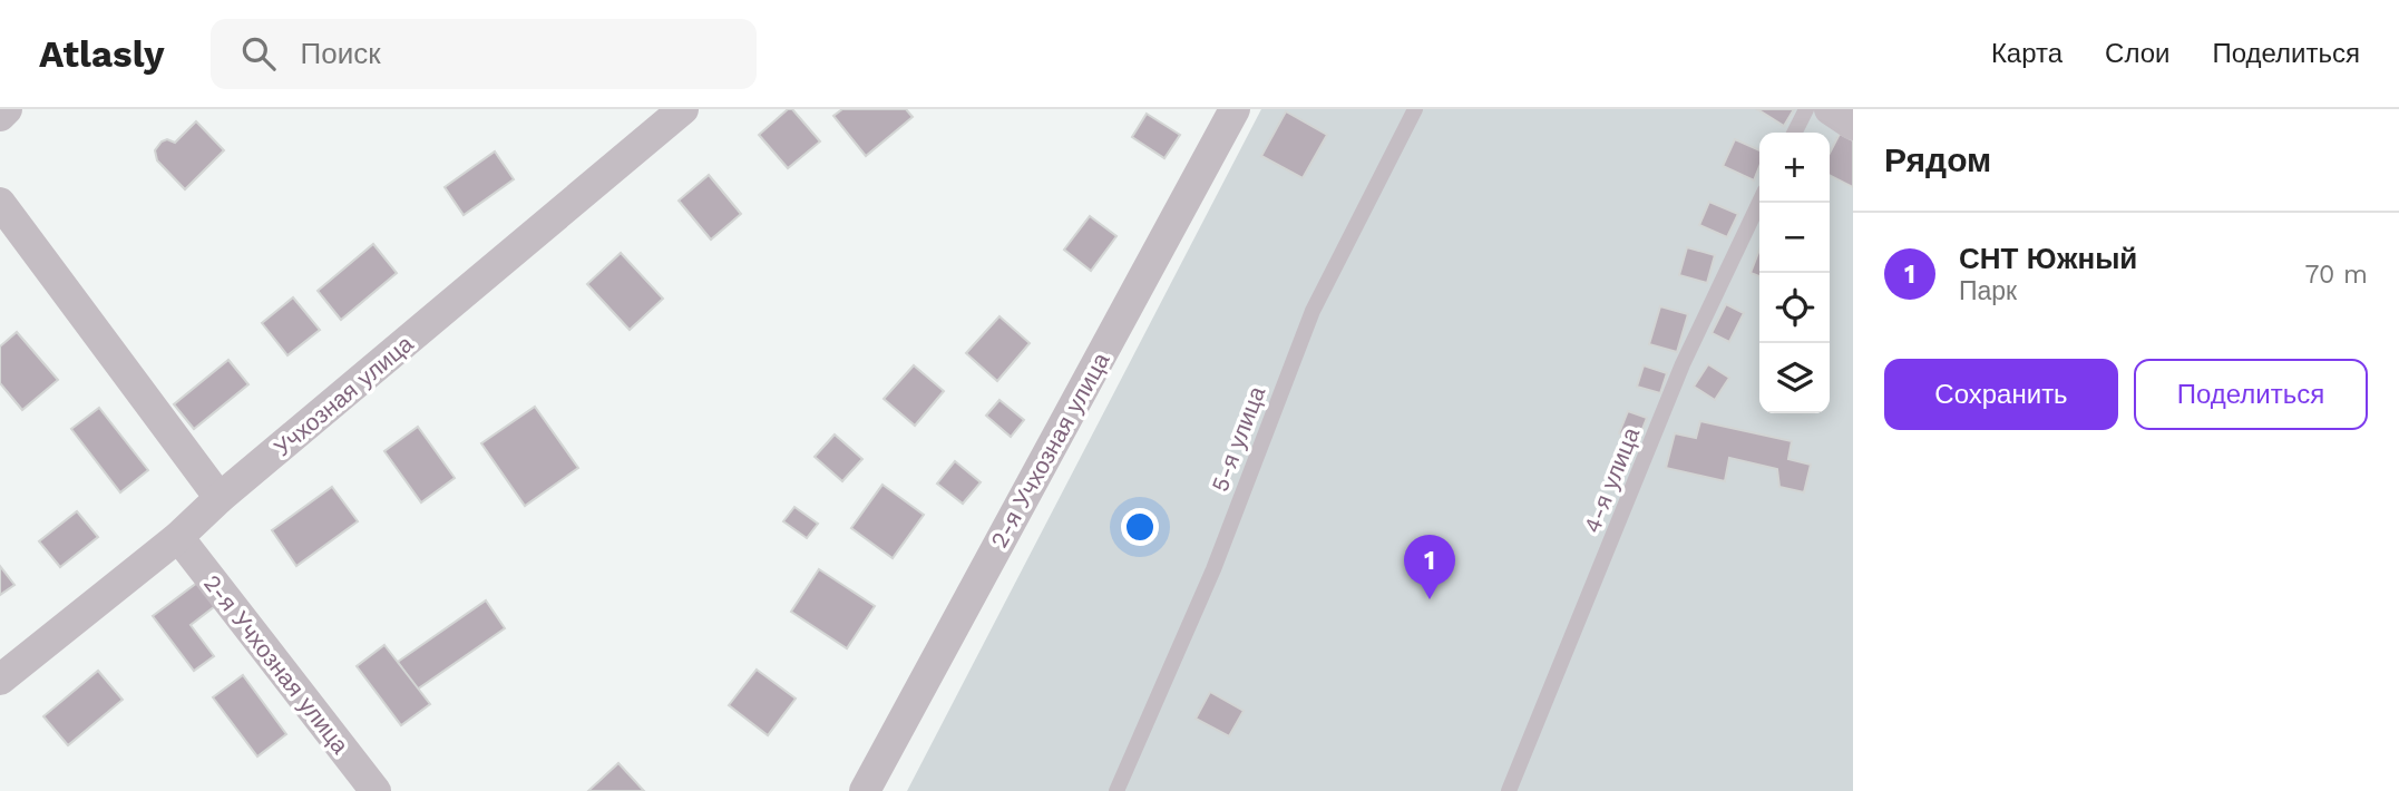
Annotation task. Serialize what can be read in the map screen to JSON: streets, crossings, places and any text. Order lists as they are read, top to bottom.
{
  "streets": {
    "street": ["Учхозная улица", "2-я Учхозная улица"],
    "lane": ["5-я улица", "4-я улица"]
  },
  "crossings": [
    ["Учхозная улица", "2-я Учхозная улица"]
  ],
  "page": {
    "header": "Atlasly",
    "search": "Поиск",
    "nav": ["Карта", "Слои", "Поделиться"],
    "heading": "Рядом",
    "map_buttons": ["+", "−"],
    "list": [
      {
        "mark": "1",
        "name": "СНТ Южный",
        "note": "Парк",
        "value": "70 m"
      }
    ],
    "buttons": ["Сохранить", "Поделиться"],
    "pins": "1"
  }
}
